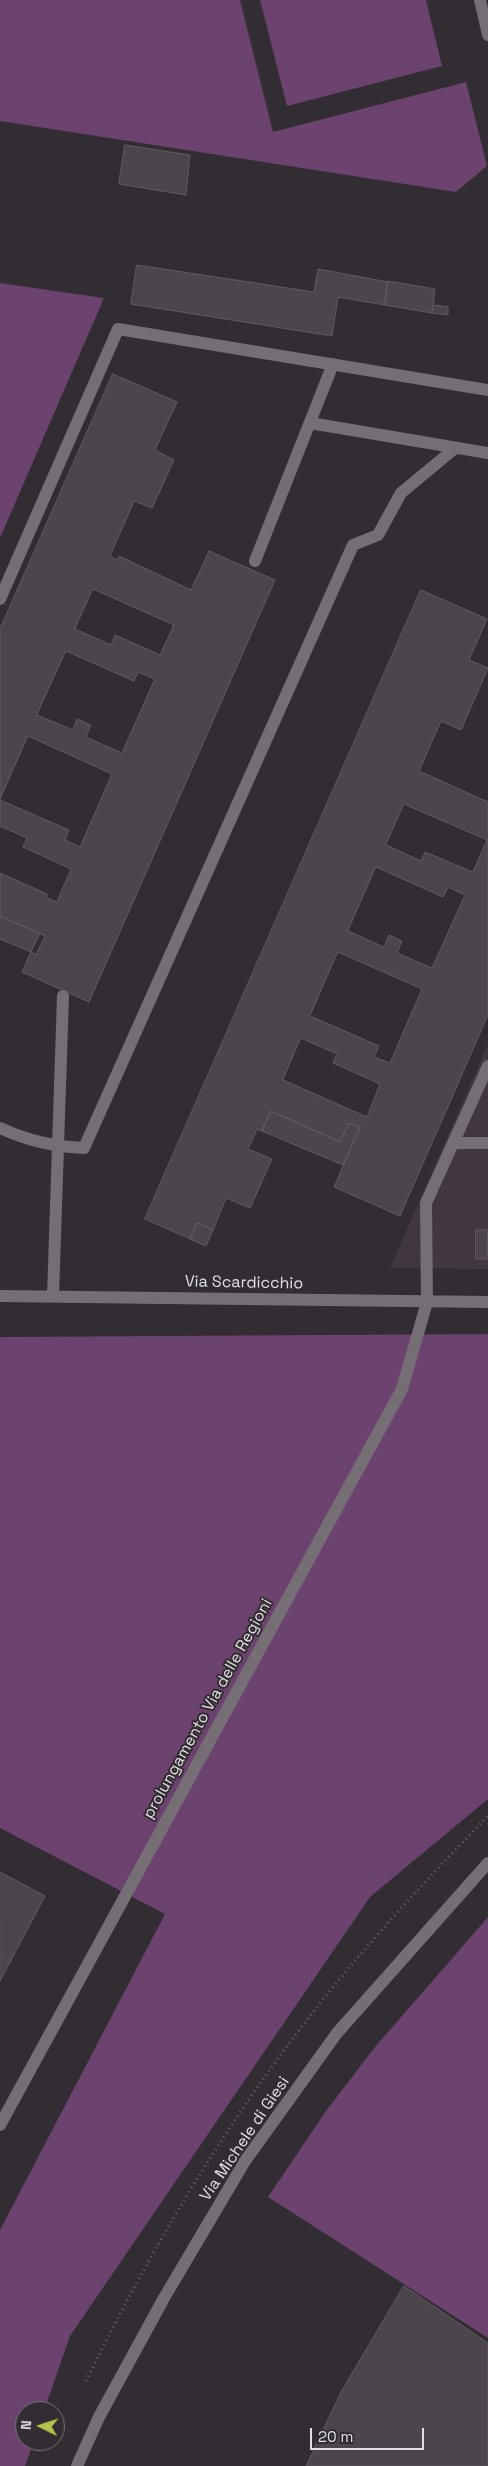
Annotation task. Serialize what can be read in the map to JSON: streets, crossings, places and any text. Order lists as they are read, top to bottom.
{
  "streets": {
    "street": ["Via Scardicchio", "prolungamento Via delle Regioni", "Via Michele di Giesi"]
  },
  "crossings": [
    ["Via Scardicchio", "prolungamento Via delle Regioni"]
  ],
  "scale_bar": "20 m",
  "north": "left"
}
